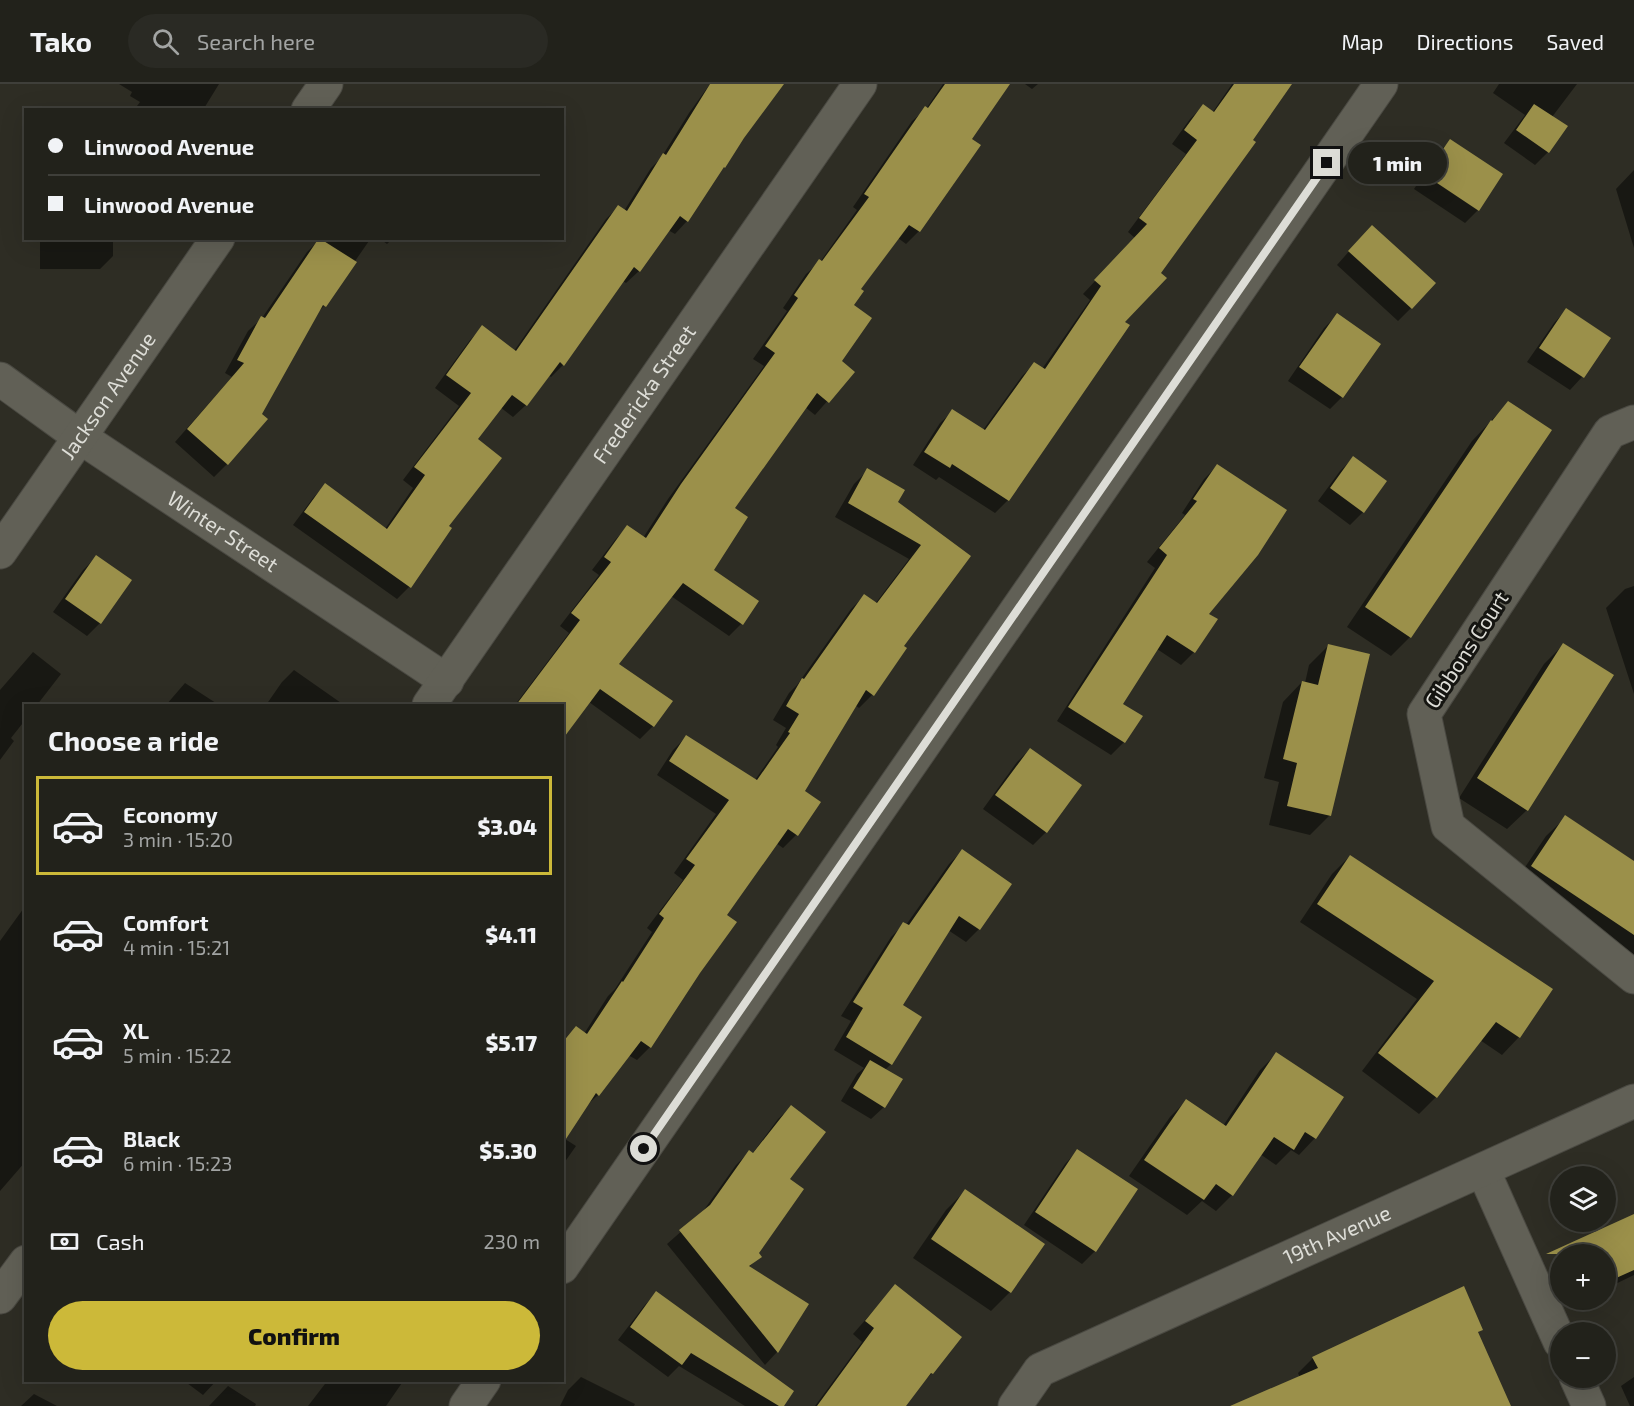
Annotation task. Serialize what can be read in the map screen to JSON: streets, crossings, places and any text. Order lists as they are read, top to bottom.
{
  "streets": {
    "street": [
      "Jackson Avenue",
      "Fredericka Street",
      "Winter Street",
      "Gibbons Court",
      "19th Avenue"
    ]
  },
  "crossings": [
    ["Jackson Avenue", "Winter Street"],
    ["Fredericka Street", "Winter Street"]
  ],
  "page": {
    "header": "Tako",
    "search": "Search here",
    "nav": ["Map", "Directions", "Saved"],
    "banner": ["Linwood Avenue", "Linwood Avenue"],
    "bubble": "1 min",
    "heading": "Choose a ride",
    "list": [
      {
        "name": "Economy",
        "note": "3 min · 15:20",
        "value": "$3.04"
      },
      {
        "name": "Comfort",
        "note": "4 min · 15:21",
        "value": "$4.11"
      },
      {
        "name": "XL",
        "note": "5 min · 15:22",
        "value": "$5.17"
      },
      {
        "name": "Black",
        "note": "6 min · 15:23",
        "value": "$5.30"
      }
    ],
    "map_buttons": ["+", "−"],
    "pay": ["Cash", "230 m"],
    "buttons": "Confirm"
  }
}
